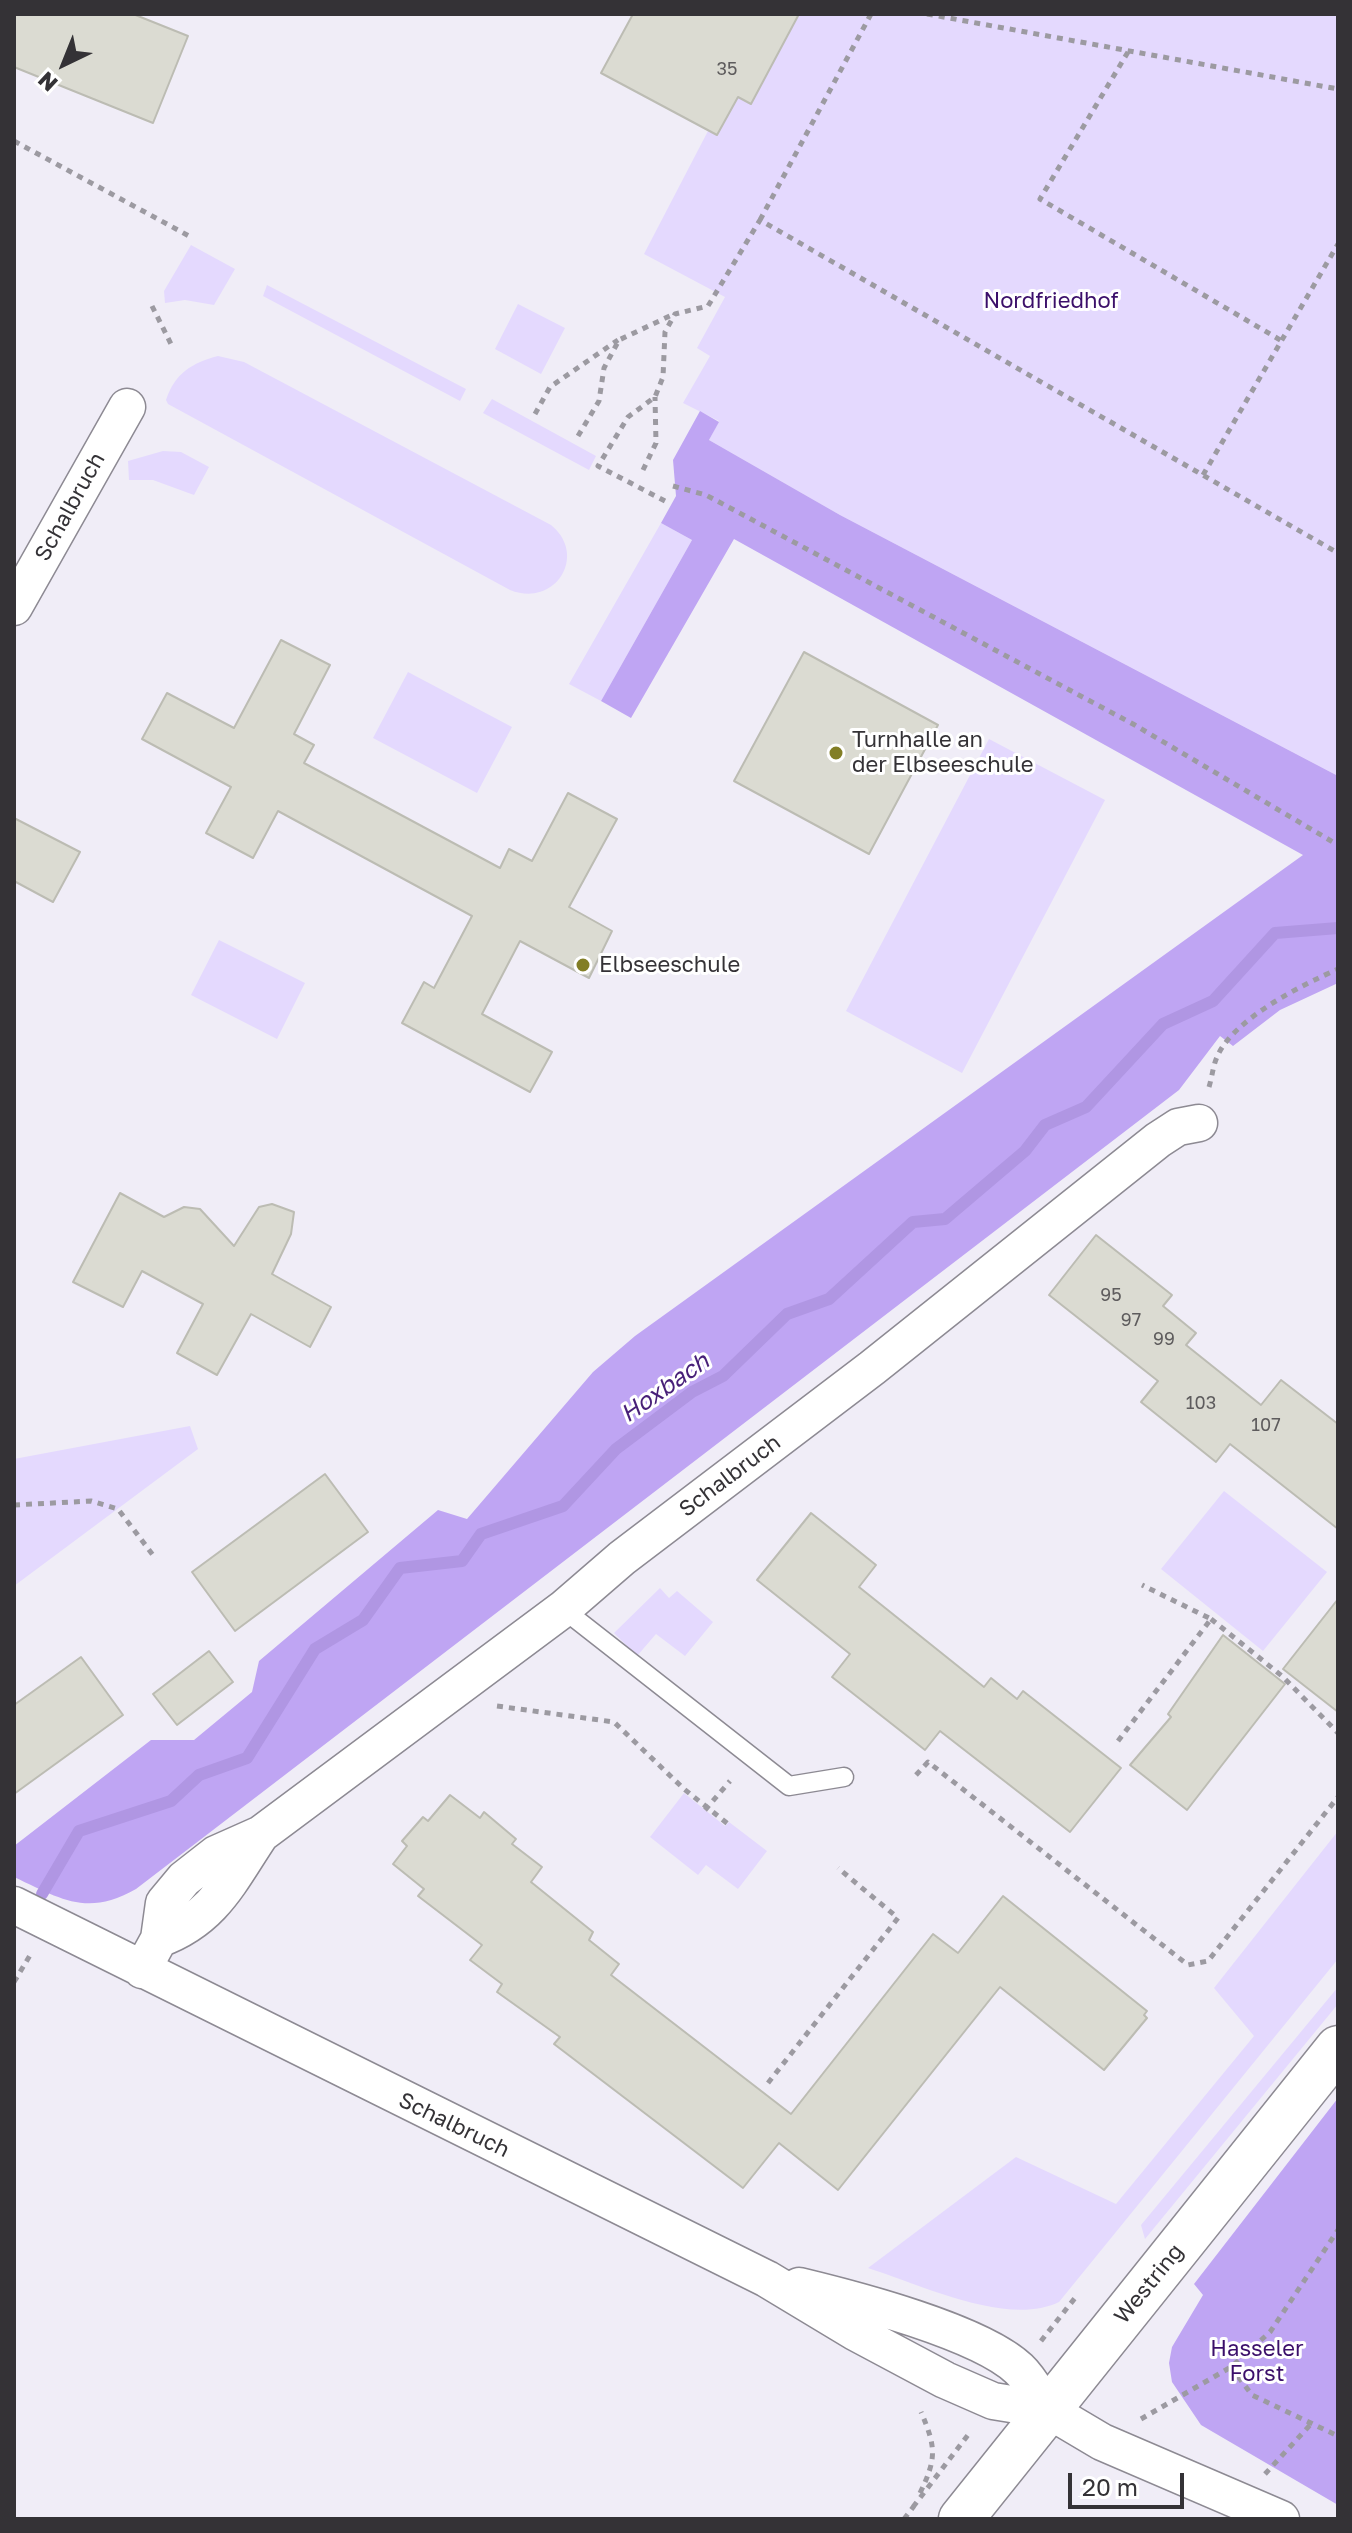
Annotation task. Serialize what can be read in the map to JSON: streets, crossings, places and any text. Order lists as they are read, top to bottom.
{
  "streets": {
    "main road": ["Westring"],
    "street": ["Schalbruch"]
  },
  "crossings": [
    ["Schalbruch", "Westring"]
  ],
  "water": ["Hoxbach"],
  "parks": ["Nordfriedhof", "Hasseler Forst"],
  "places": ["Turnhalle an der Elbseeschule", "Elbseeschule"],
  "house_numbers": [
    "35",
    "95",
    "97",
    "99",
    "103",
    "107"
  ],
  "scale_bar": "20 m",
  "north": "bottom left"
}
